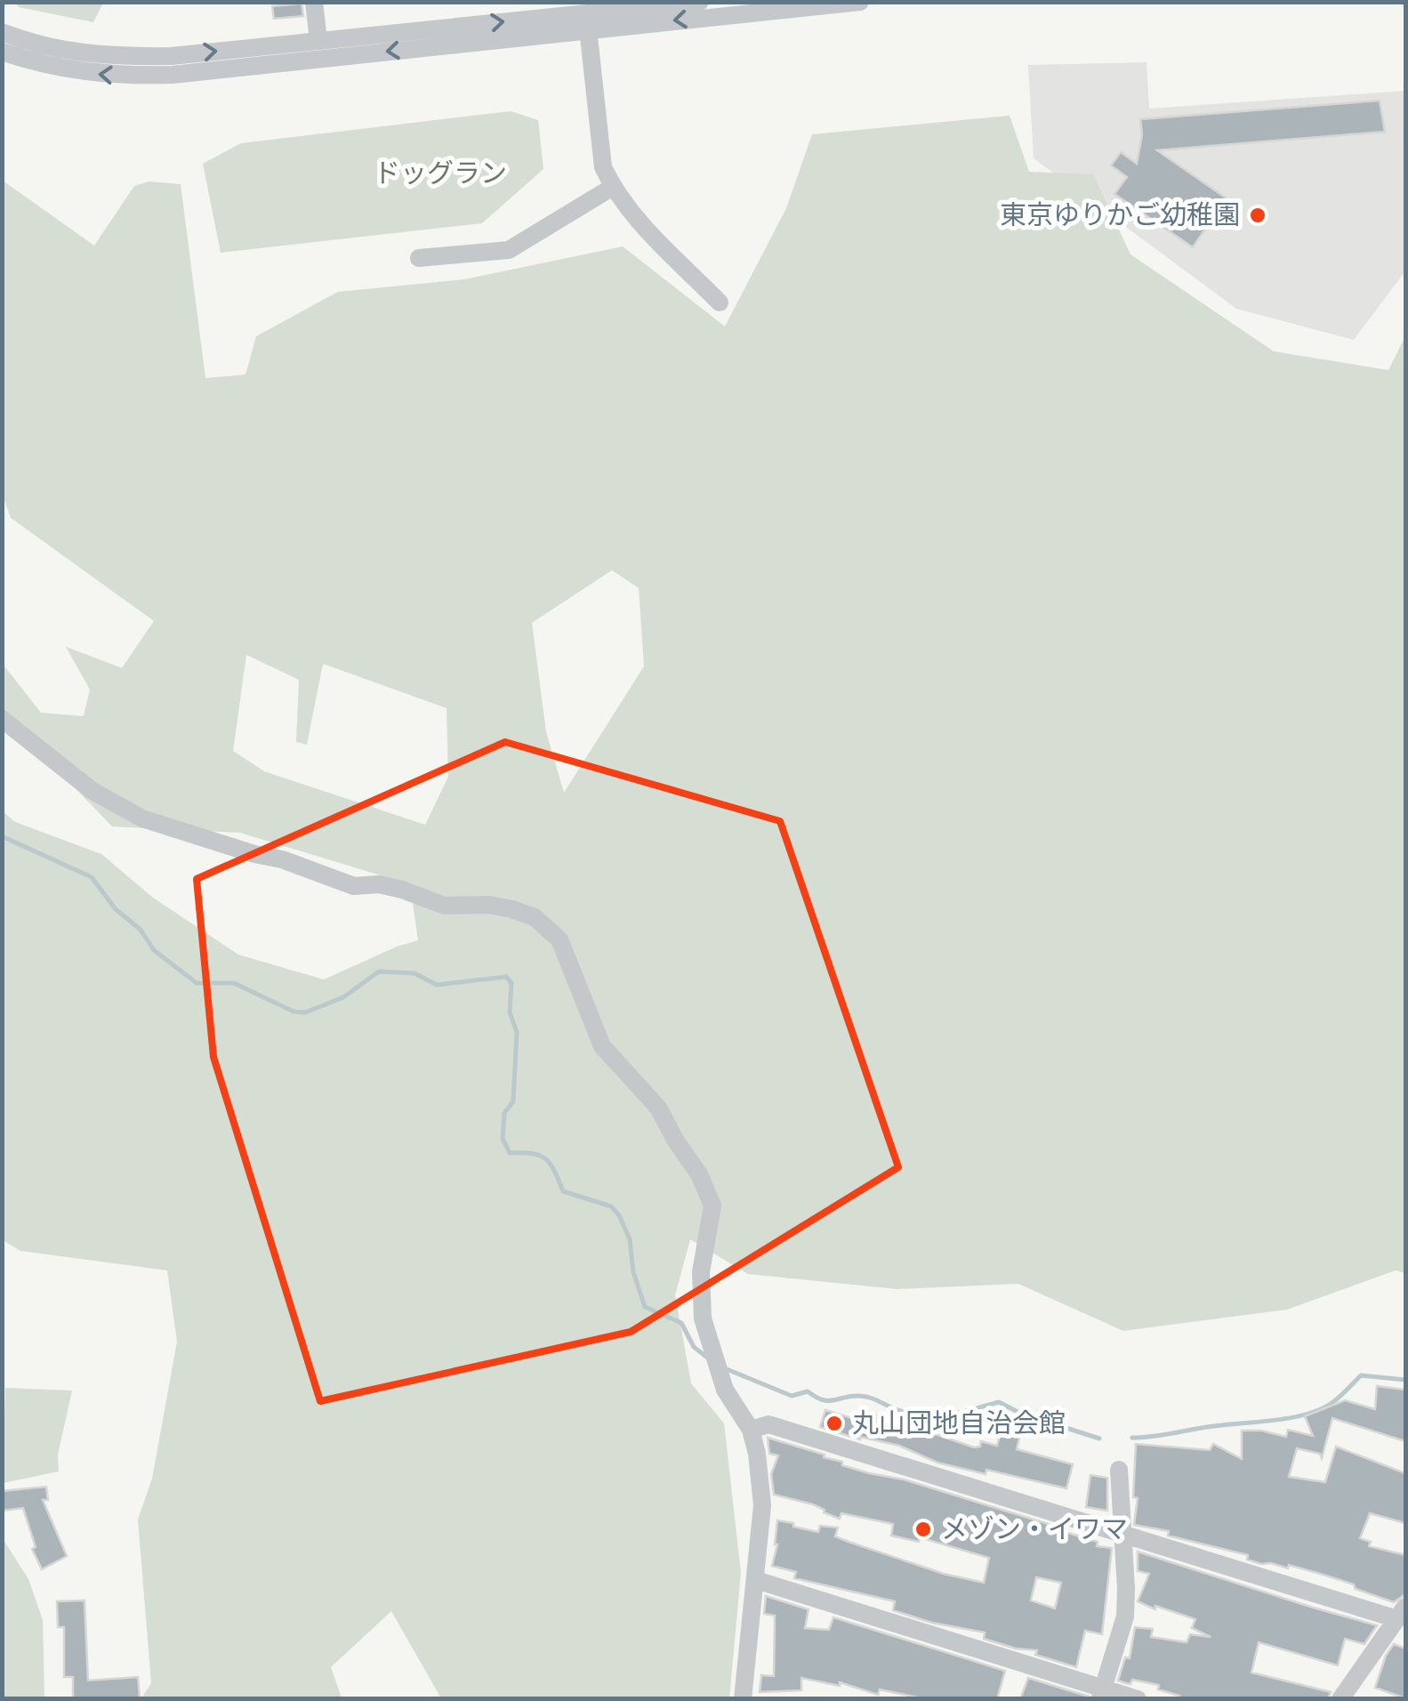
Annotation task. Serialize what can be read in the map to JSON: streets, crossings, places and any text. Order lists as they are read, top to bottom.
{
  "parks": ["ドッグラン"],
  "places": ["東京ゆりかご幼稚園", "丸山団地自治会館", "メゾン・イワマ"]
}
